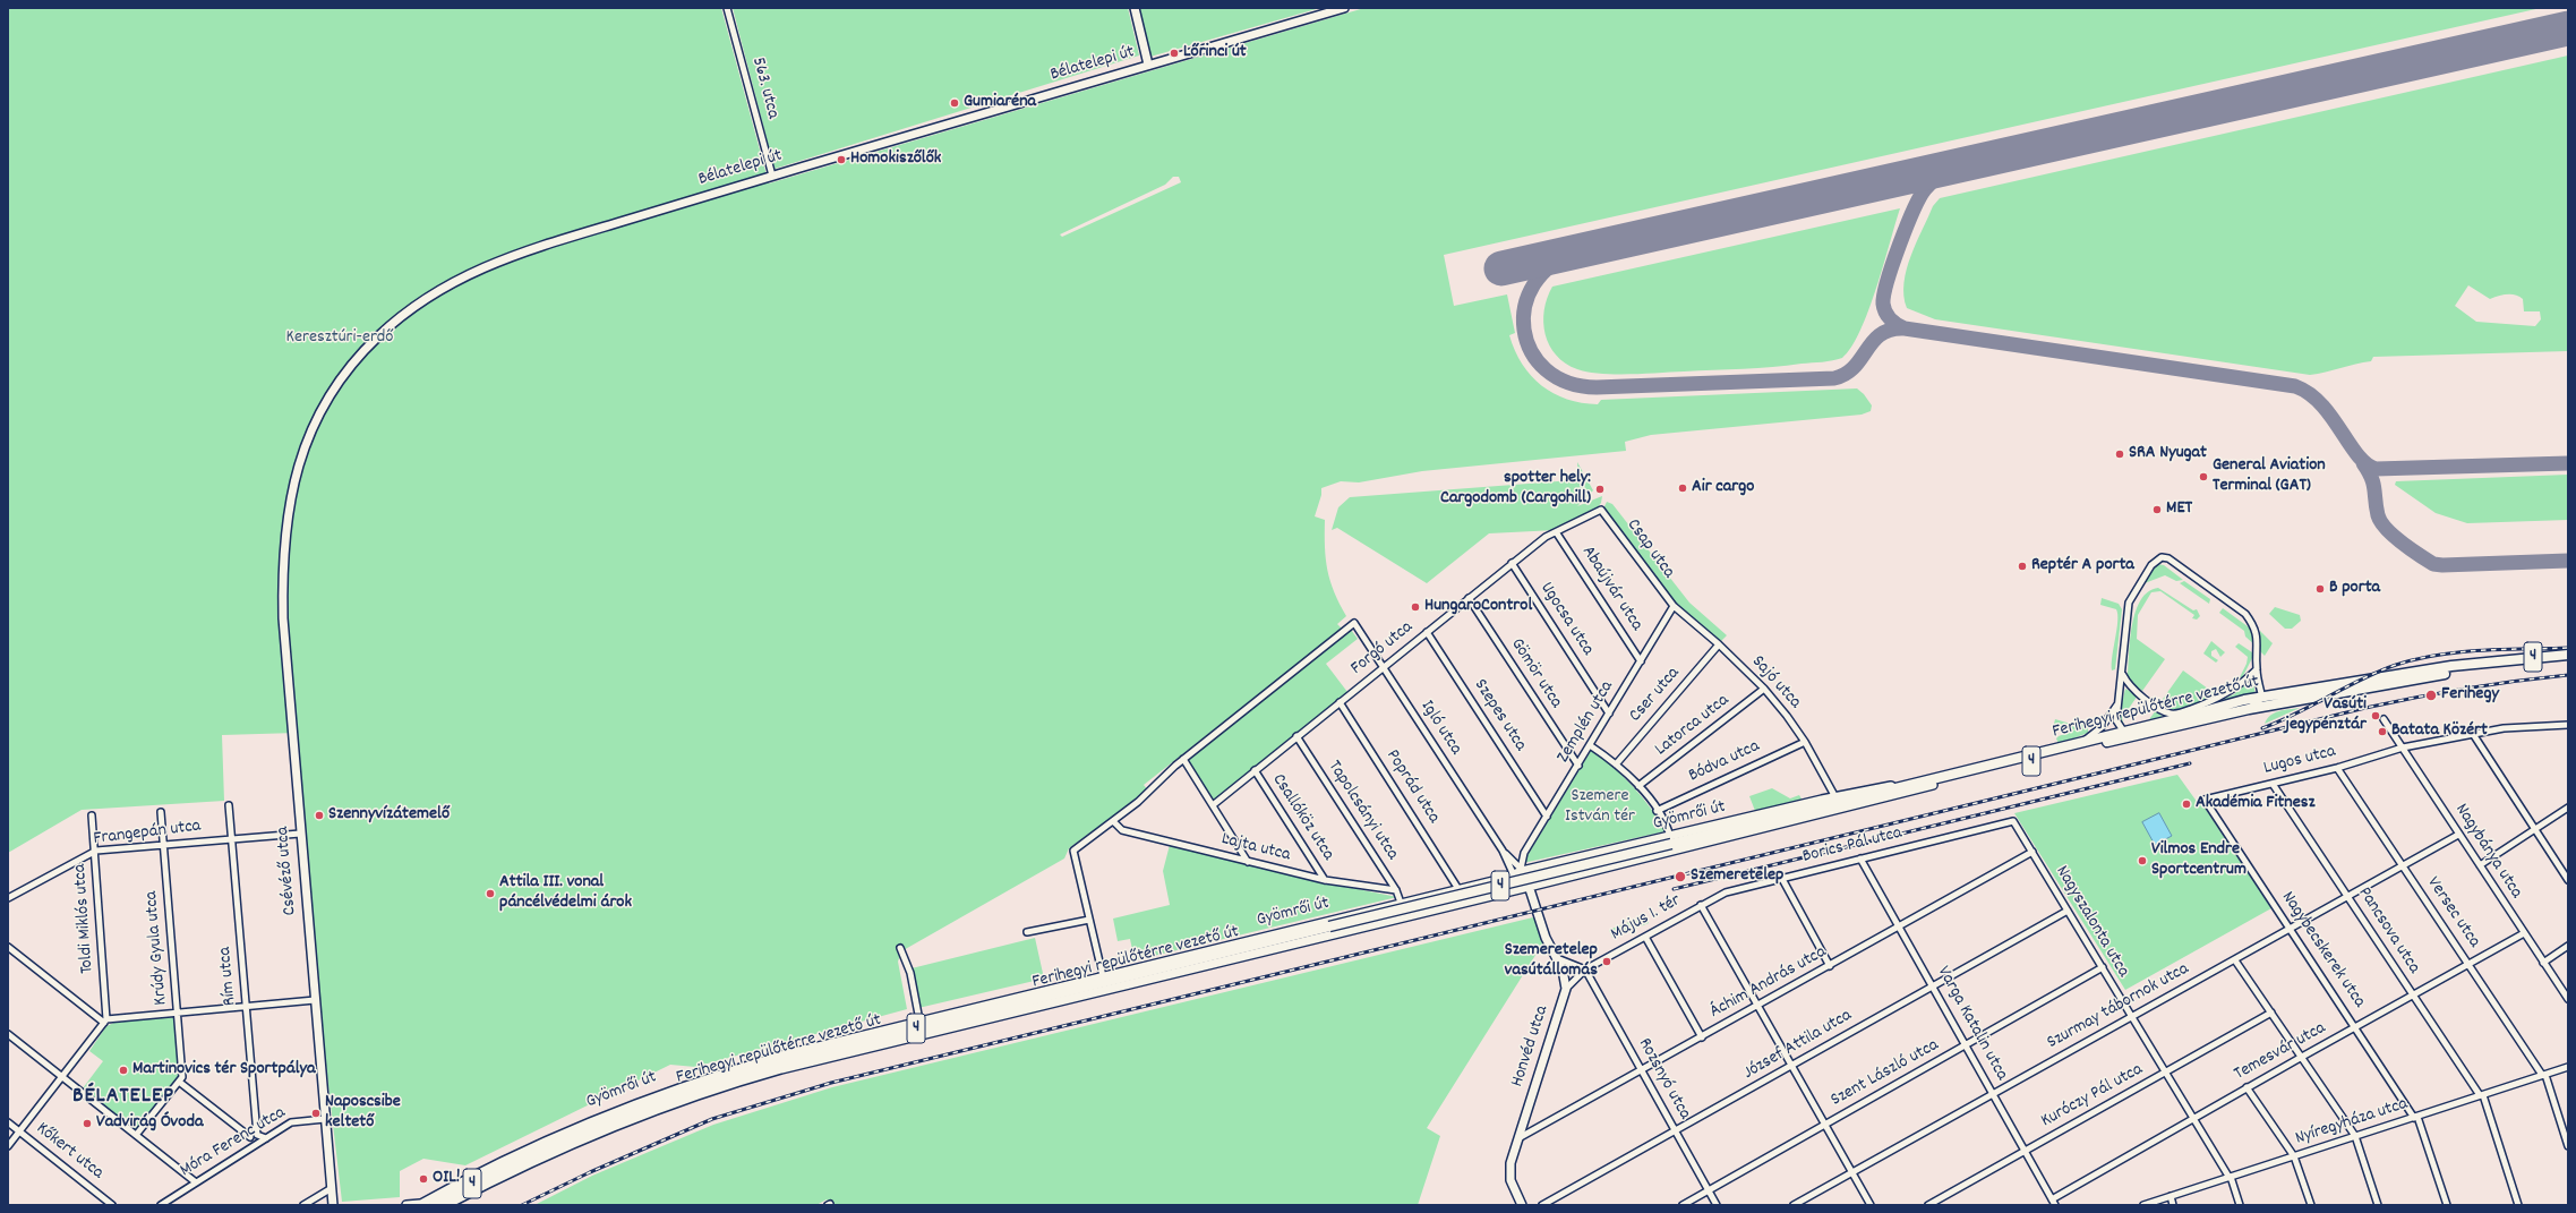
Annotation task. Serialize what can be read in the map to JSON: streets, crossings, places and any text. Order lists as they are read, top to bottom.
{
  "streets": {
    "main road": ["4", "Ferihegyi repülőtérre vezető út"],
    "street": [
      "Bélatelepi út",
      "563. utca",
      "Csap utca",
      "Abaújvár utca",
      "Ugocsa utca",
      "Forgó utca",
      "Gömör utca",
      "Sajó utca",
      "Cser utca",
      "Szepes utca",
      "Zemplén utca",
      "Latorca utca",
      "Igló utca",
      "Lugos utca",
      "Bódva utca",
      "Poprád utca",
      "Tapolcsányi utca",
      "Gyömrői út",
      "Csallóköz utca",
      "Frangepán utca",
      "Borics Pál utca",
      "Lajta utca",
      "Nagybánya utca",
      "Csévéző utca",
      "Versec utca",
      "Toldi Miklós utca",
      "Május 1. tér",
      "Nagyszalonta utca",
      "Pancsova utca",
      "Krúdy Gyula utca",
      "Nagybecskerek utca",
      "Rím utca",
      "Áchim András utca",
      "Szurmay tábornok utca",
      "Varga Katalin utca",
      "József Attila utca",
      "Honvéd utca",
      "Temesvár utca",
      "Szent László utca",
      "Rozsnyó utca",
      "Kuróczy Pál utca",
      "Nyíregyháza utca",
      "Móra Ferenc utca",
      "Kőkert utca"
    ]
  },
  "crossings": [
    ["Bélatelepi út", "563. utca"],
    ["Bélatelepi út", "Csévéző utca"],
    ["Csap utca", "Forgó utca"],
    ["Csap utca", "Sajó utca"],
    ["Csap utca", "Zemplén utca"],
    ["Abaújvár utca", "Forgó utca"],
    ["Abaújvár utca", "Zemplén utca"],
    ["Ugocsa utca", "Forgó utca"],
    ["Ugocsa utca", "Zemplén utca"],
    ["Forgó utca", "Gömör utca"],
    ["Forgó utca", "Szepes utca"],
    ["Forgó utca", "Igló utca"],
    ["Forgó utca", "Poprád utca"],
    ["Forgó utca", "Tapolcsányi utca"],
    ["Forgó utca", "Csallóköz utca"],
    ["Gömör utca", "Zemplén utca"],
    ["Sajó utca", "Cser utca"],
    ["Sajó utca", "Zemplén utca"],
    ["Sajó utca", "Latorca utca"],
    ["Sajó utca", "Bódva utca"],
    ["Sajó utca", "Gyömrői út"],
    ["Ferihegyi repülőtérre vezető út", "Gyömrői út"],
    ["Szepes utca", "Zemplén utca"],
    ["Zemplén utca", "Igló utca"],
    ["Zemplén utca", "Gyömrői út"],
    ["Zemplén utca", "Honvéd utca"],
    ["Igló utca", "Gyömrői út"],
    ["Igló utca", "Honvéd utca"],
    ["Lugos utca", "Nagybánya utca"],
    ["Lugos utca", "Versec utca"],
    ["Lugos utca", "Pancsova utca"],
    ["Lugos utca", "Nagybecskerek utca"],
    ["Poprád utca", "Gyömrői út"],
    ["Tapolcsányi utca", "Gyömrői út"],
    ["Tapolcsányi utca", "Lajta utca"],
    ["Gyömrői út", "Honvéd utca"],
    ["Csallóköz utca", "Lajta utca"],
    ["Frangepán utca", "Csévéző utca"],
    ["Frangepán utca", "Toldi Miklós utca"],
    ["Frangepán utca", "Krúdy Gyula utca"],
    ["Frangepán utca", "Rím utca"],
    ["Borics Pál utca", "Május 1. tér"],
    ["Borics Pál utca", "Nagyszalonta utca"],
    ["Borics Pál utca", "Varga Katalin utca"],
    ["Nagybánya utca", "Szurmay tábornok utca"],
    ["Nagybánya utca", "Temesvár utca"],
    ["Csévéző utca", "Móra Ferenc utca"],
    ["Versec utca", "Szurmay tábornok utca"],
    ["Versec utca", "Temesvár utca"],
    ["Versec utca", "Nyíregyháza utca"],
    ["Május 1. tér", "Honvéd utca"],
    ["Május 1. tér", "Rozsnyó utca"],
    ["Nagyszalonta utca", "Áchim András utca"],
    ["Nagyszalonta utca", "Szurmay tábornok utca"],
    ["Nagyszalonta utca", "József Attila utca"],
    ["Nagyszalonta utca", "Temesvár utca"],
    ["Nagyszalonta utca", "Szent László utca"],
    ["Nagyszalonta utca", "Kuróczy Pál utca"],
    ["Nagyszalonta utca", "Nyíregyháza utca"],
    ["Pancsova utca", "Szurmay tábornok utca"],
    ["Pancsova utca", "Temesvár utca"],
    ["Pancsova utca", "Nyíregyháza utca"],
    ["Nagybecskerek utca", "Szurmay tábornok utca"],
    ["Nagybecskerek utca", "Temesvár utca"],
    ["Nagybecskerek utca", "Nyíregyháza utca"],
    ["Rím utca", "Móra Ferenc utca"],
    ["Áchim András utca", "Varga Katalin utca"],
    ["Áchim András utca", "Honvéd utca"],
    ["Áchim András utca", "Rozsnyó utca"],
    ["Szurmay tábornok utca", "Varga Katalin utca"],
    ["Varga Katalin utca", "József Attila utca"],
    ["Varga Katalin utca", "Temesvár utca"],
    ["Varga Katalin utca", "Szent László utca"],
    ["Varga Katalin utca", "Kuróczy Pál utca"],
    ["József Attila utca", "Rozsnyó utca"],
    ["Szent László utca", "Rozsnyó utca"]
  ],
  "districts": ["BÉLATELEP"],
  "parks": ["Keresztúri-erdő", "Szemere István tér"],
  "places": [
    "Lőrinci út",
    "Gumiaréna",
    "Homokiszőlők",
    "SRA Nyugat",
    "General Aviation Terminal (GAT)",
    "Air cargo",
    "spotter hely: Cargodomb (Cargohill)",
    "MET",
    "Reptér A porta",
    "B porta",
    "HungaroControl",
    "Ferihegy",
    "Vasúti jegypénztár",
    "Batata Közért",
    "Akadémia Fitnesz",
    "Szennyvízátemelő",
    "Vilmos Endre Sportcentrum",
    "Szemeretelep",
    "Attila III. vonal páncélvédelmi árok",
    "Szemeretelep vasútállomás",
    "Martinovics tér Sportpálya",
    "Naposcsibe keltető",
    "Vadvirág Óvoda",
    "OIL!"
  ]
}
